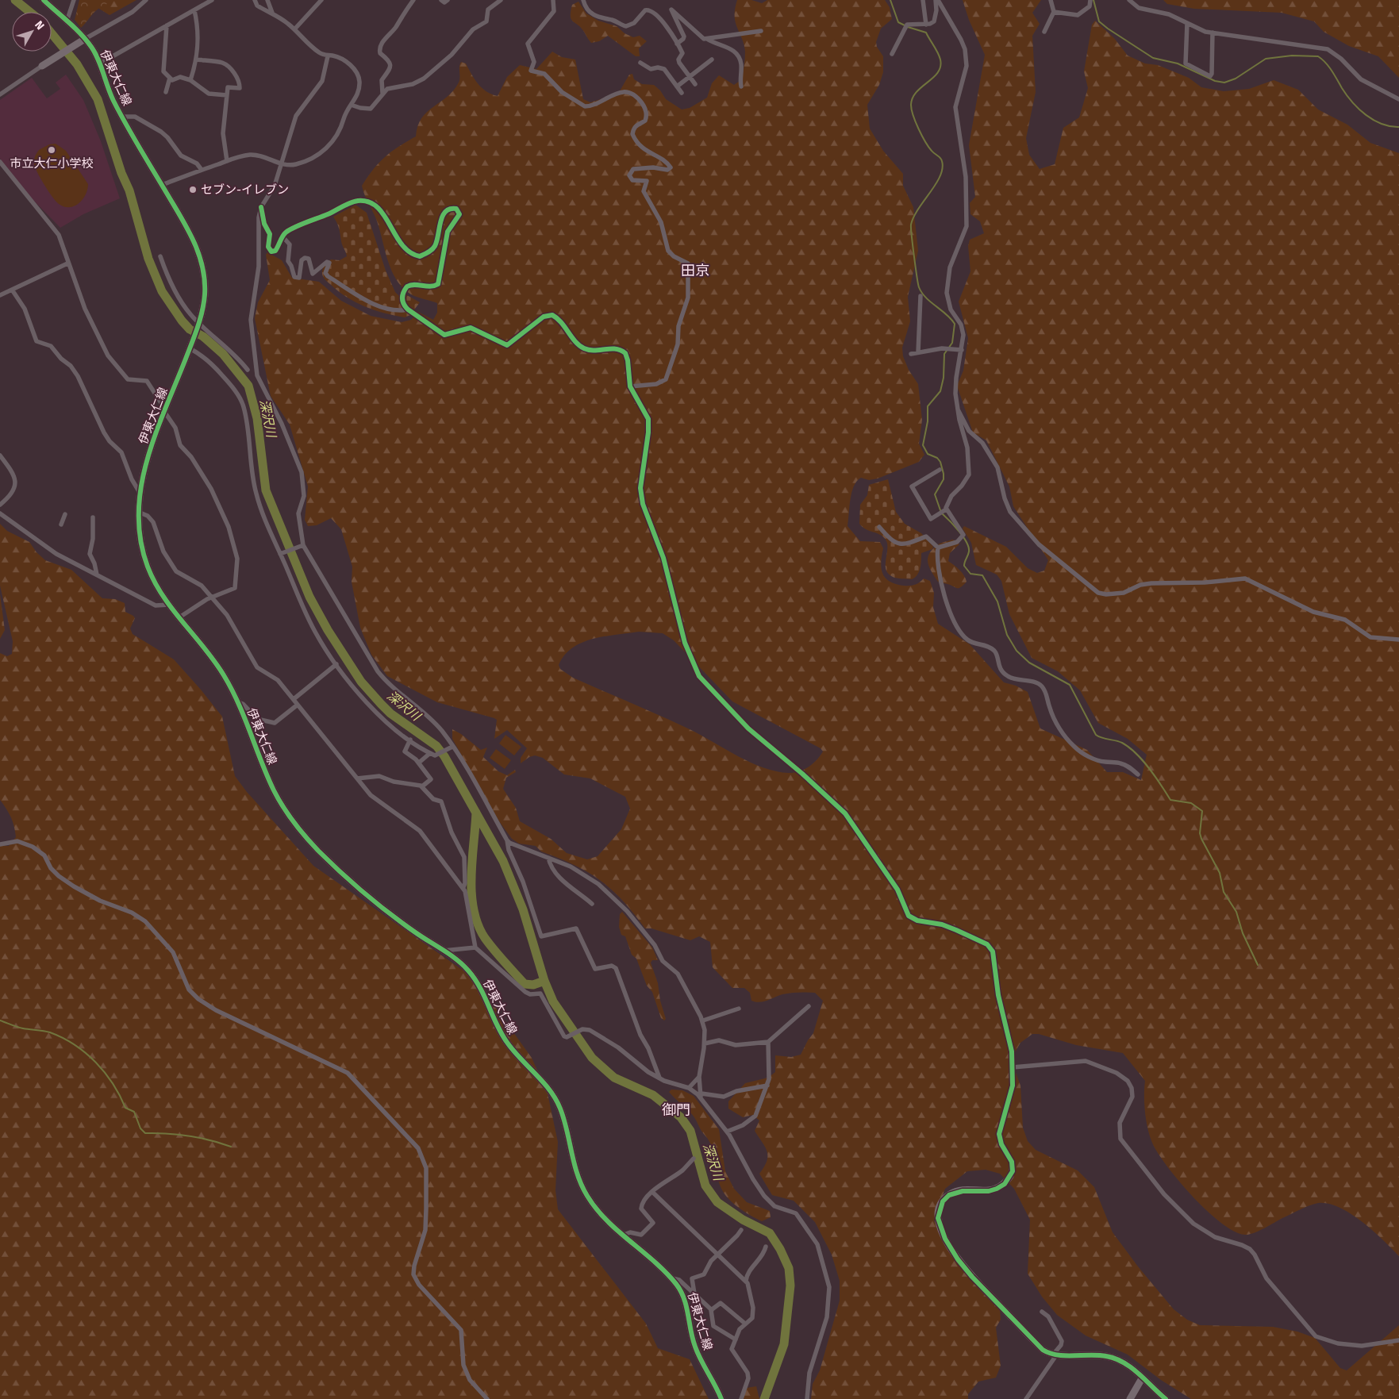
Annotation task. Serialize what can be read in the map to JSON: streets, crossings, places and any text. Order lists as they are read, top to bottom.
{
  "streets": {
    "main road": ["伊東大仁線"]
  },
  "districts": ["田京", "御門"],
  "water": ["深沢川"],
  "places": ["市立大仁小学校", "セブン-イレブン"],
  "north": "top right"
}
